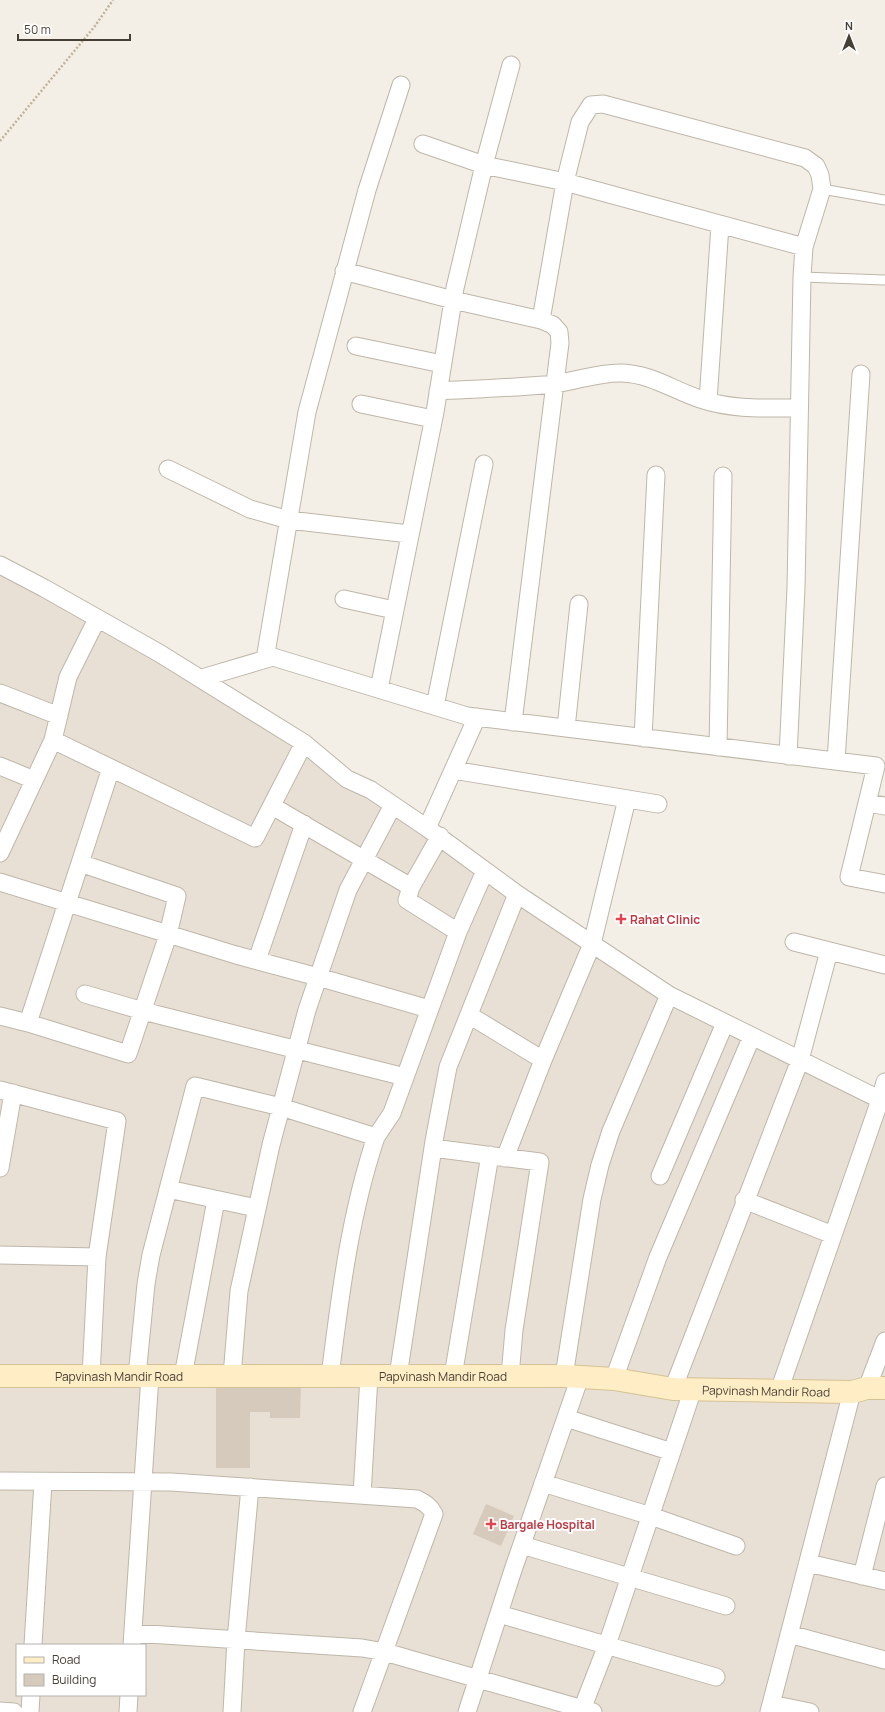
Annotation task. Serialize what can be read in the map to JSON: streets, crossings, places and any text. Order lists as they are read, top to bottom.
{
  "streets": {
    "street": ["Papvinash Mandir Road"]
  },
  "places": {
    "health": ["Rahat Clinic", "Bargale Hospital"]
  },
  "legend": ["Road", "Building"],
  "scale_bar": "50 m",
  "north": "top"
}
